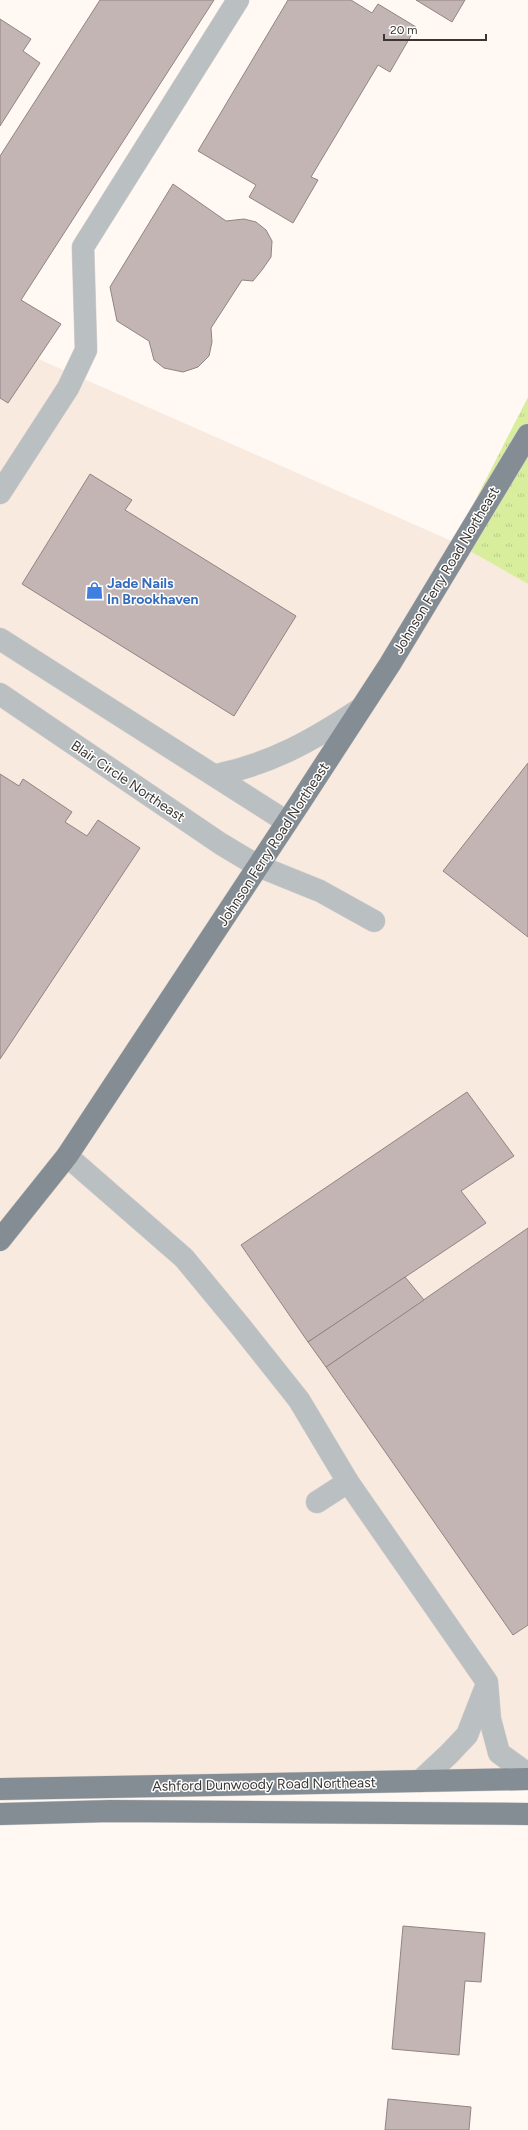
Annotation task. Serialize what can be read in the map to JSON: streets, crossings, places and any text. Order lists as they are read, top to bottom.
{
  "streets": {
    "main road": ["Johnson Ferry Road Northeast", "Ashford Dunwoody Road Northeast"],
    "street": ["Blair Circle Northeast"]
  },
  "crossings": [
    ["Johnson Ferry Road Northeast", "Blair Circle Northeast"]
  ],
  "places": {
    "shop": ["Jade Nails In Brookhaven"]
  },
  "scale_bar": "20 m"
}
